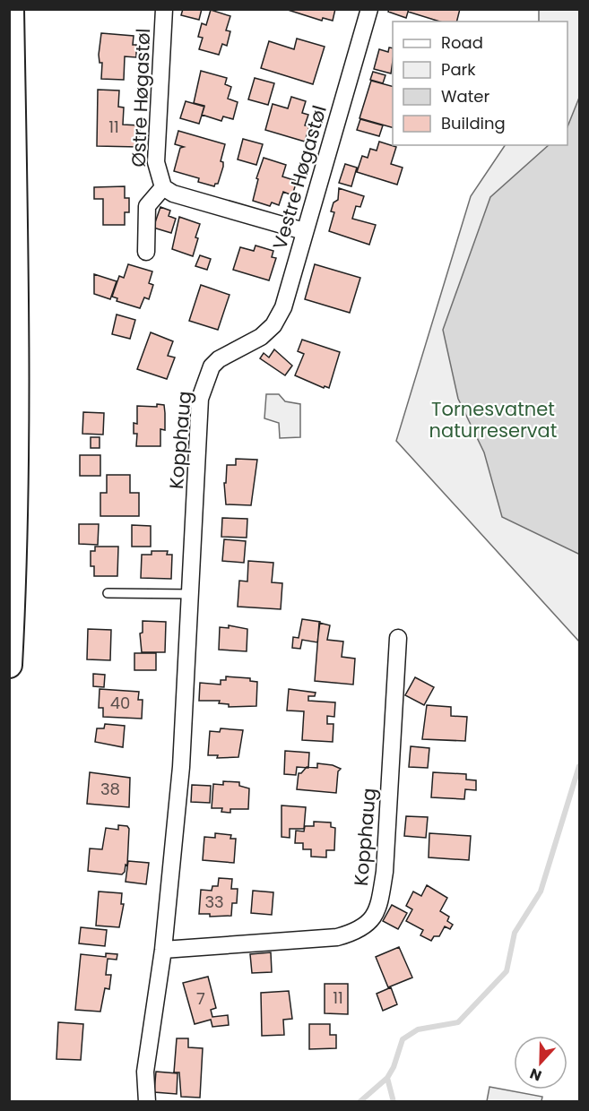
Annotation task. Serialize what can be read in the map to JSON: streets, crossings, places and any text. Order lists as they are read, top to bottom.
{
  "streets": {
    "street": ["Østre Høgastøl", "Vestre Høgastøl", "Kopphaug"]
  },
  "crossings": [
    ["Østre Høgastøl", "Vestre Høgastøl"],
    ["Vestre Høgastøl", "Kopphaug"]
  ],
  "parks": ["Tornesvatnet naturreservat"],
  "house_numbers": [
    "11",
    "40",
    "38",
    "33",
    "11",
    "7"
  ],
  "legend": [
    "Road",
    "Park",
    "Water",
    "Building"
  ],
  "north": "bottom"
}
